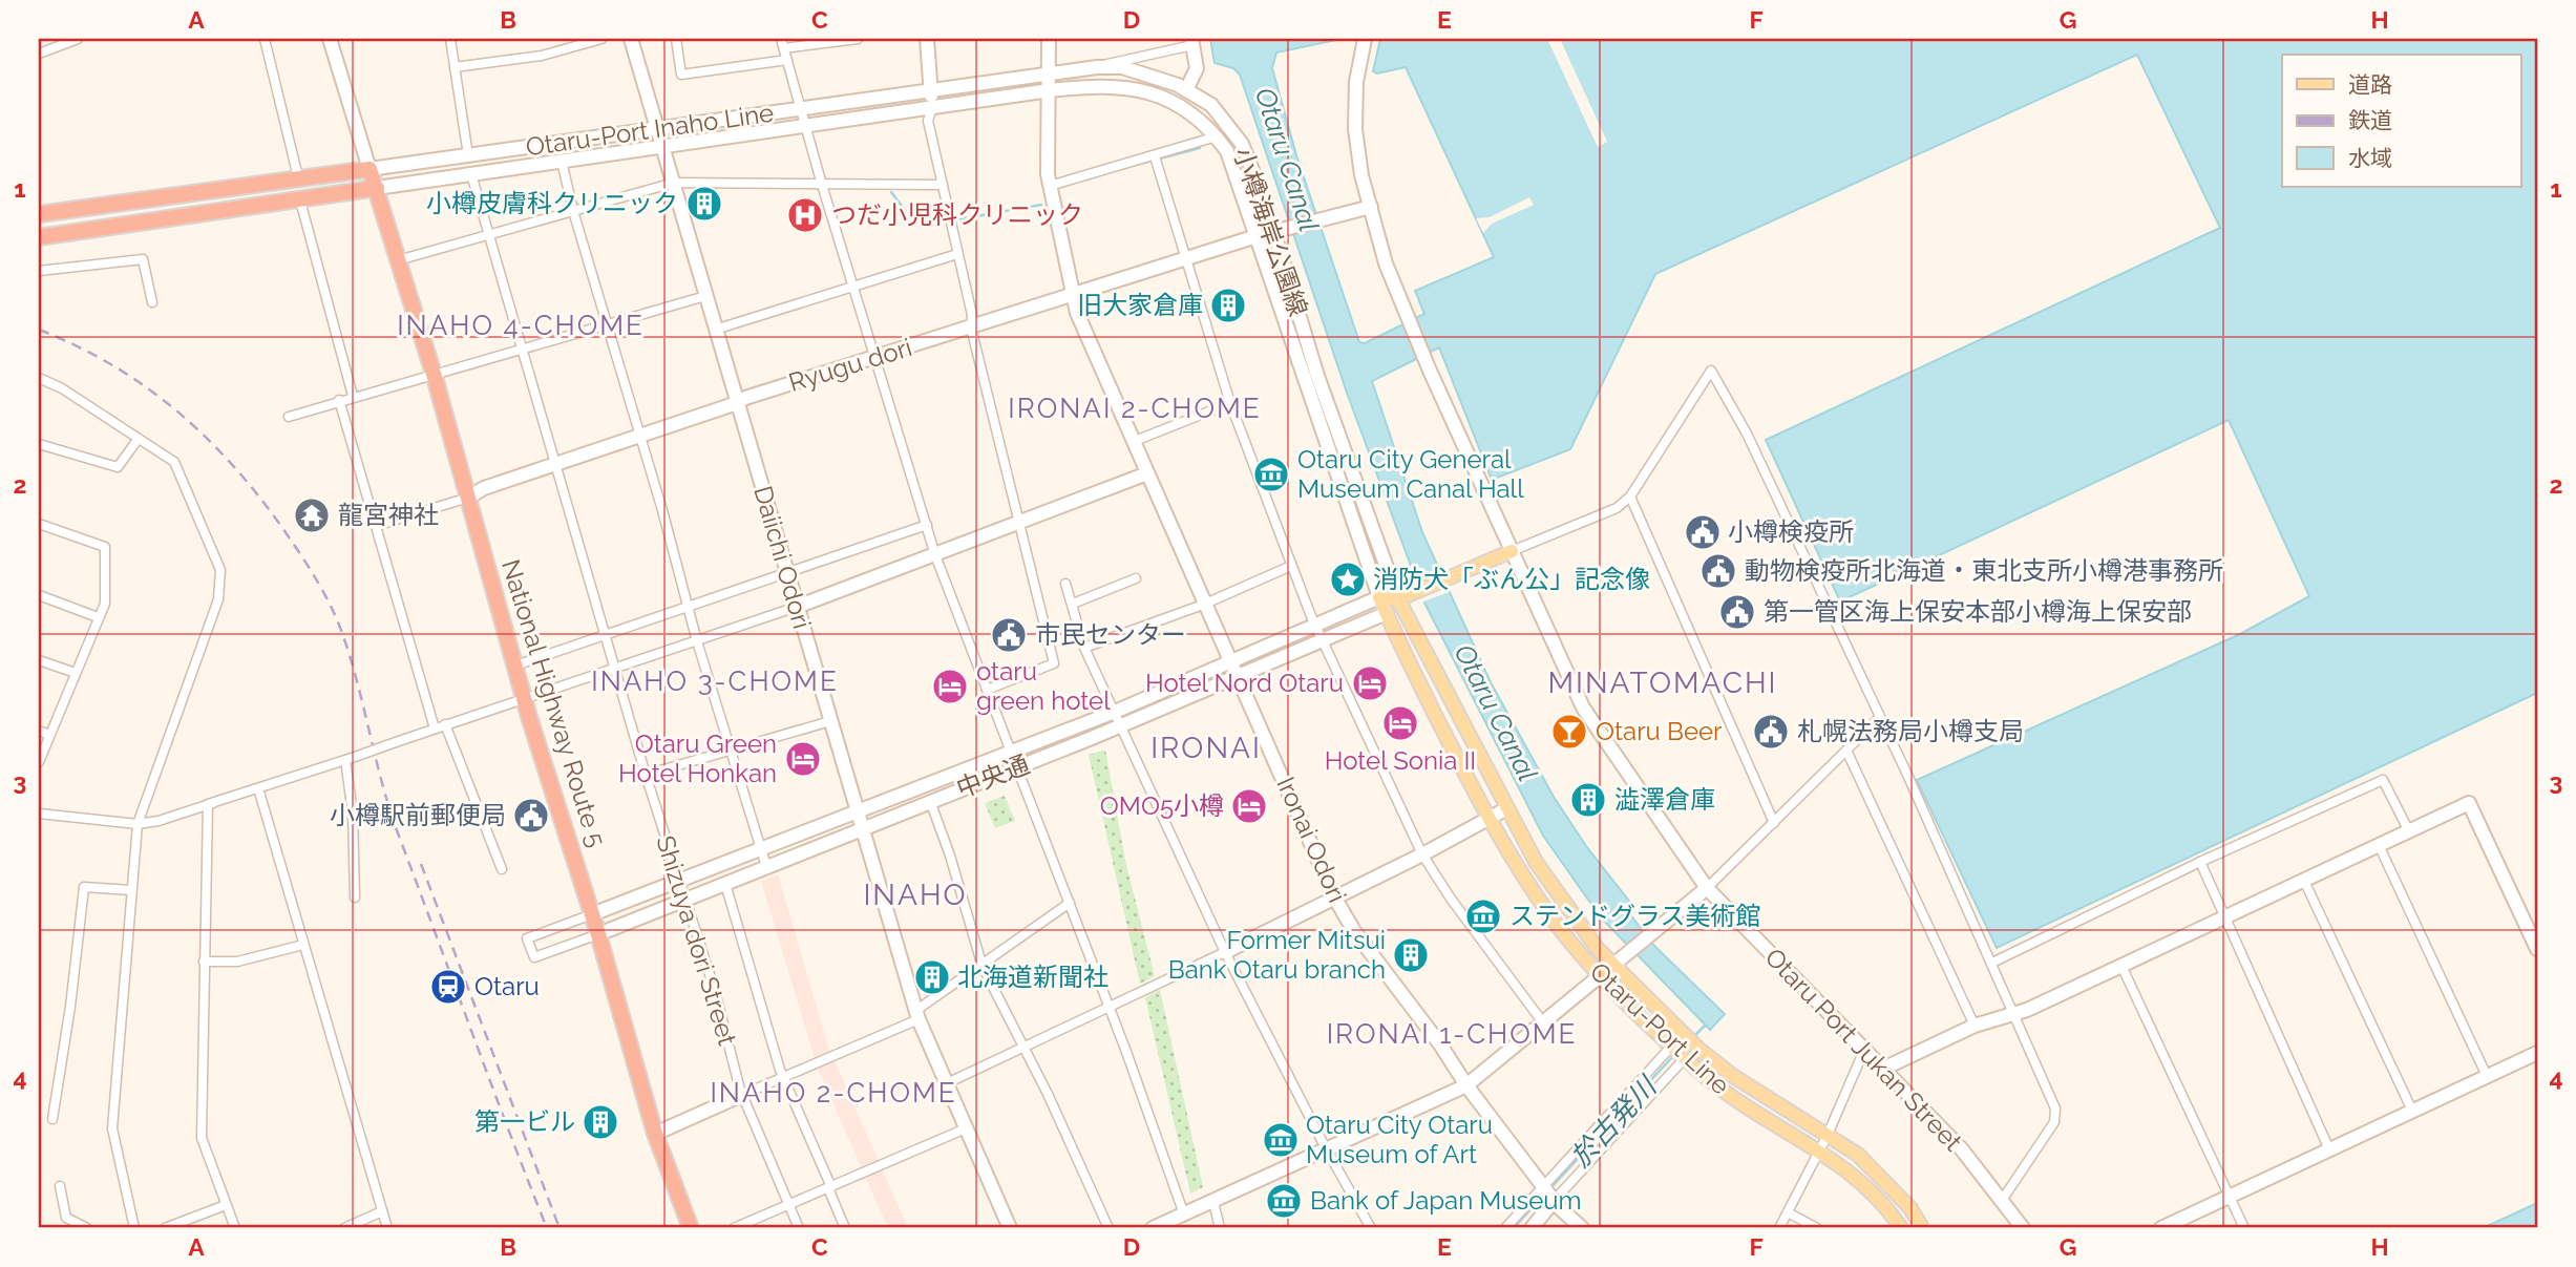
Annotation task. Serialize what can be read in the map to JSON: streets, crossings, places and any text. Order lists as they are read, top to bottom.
{
  "streets": {
    "highway": ["National Highway Route 5"],
    "main road": ["Otaru-Port Line"],
    "street": [
      "Otaru-Port Inaho Line",
      "小樽海岸公園線",
      "Ryugu dori",
      "Daiichi Odori",
      "中央通",
      "Ironai Odori",
      "Shizuya dori Street",
      "Otaru Port Jukan Street"
    ]
  },
  "crossings": [
    ["Otaru-Port Inaho Line", "小樽海岸公園線"],
    ["Otaru-Port Inaho Line", "Daiichi Odori"],
    ["Otaru-Port Inaho Line", "National Highway Route 5"],
    ["Otaru-Port Inaho Line", "Shizuya dori Street"],
    ["小樽海岸公園線", "Ryugu dori"],
    ["小樽海岸公園線", "中央通"],
    ["小樽海岸公園線", "Ironai Odori"],
    ["小樽海岸公園線", "Otaru-Port Line"],
    ["Ryugu dori", "Daiichi Odori"],
    ["Ryugu dori", "National Highway Route 5"],
    ["Ryugu dori", "Ironai Odori"],
    ["Ryugu dori", "Shizuya dori Street"],
    ["Ryugu dori", "Otaru Port Jukan Street"],
    ["Daiichi Odori", "中央通"],
    ["National Highway Route 5", "中央通"],
    ["中央通", "Ironai Odori"],
    ["中央通", "Shizuya dori Street"],
    ["中央通", "Otaru-Port Line"]
  ],
  "districts": [
    "INAHO 4-CHOME",
    "IRONAI 2-CHOME",
    "INAHO 3-CHOME",
    "MINATOMACHI",
    "IRONAI",
    "INAHO",
    "IRONAI 1-CHOME",
    "INAHO 2-CHOME"
  ],
  "water": ["Otaru Canal", "於古発川"],
  "places": {
    "building": [
      "小樽皮膚科クリニック",
      "旧大家倉庫",
      "澁澤倉庫",
      "Former Mitsui Bank Otaru branch",
      "北海道新聞社",
      "第一ビル"
    ],
    "hospital": ["つだ小児科クリニック"],
    "museum": [
      "Otaru City General Museum Canal Hall",
      "ステンドグラス美術館",
      "Otaru City Otaru Museum of Art",
      "Bank of Japan Museum"
    ],
    "temple": ["龍宮神社"],
    "public building": [
      "小樽検疫所",
      "動物検疫所北海道・東北支所小樽港事務所",
      "第一管区海上保安本部小樽海上保安部",
      "市民センター",
      "札幌法務局小樽支局",
      "小樽駅前郵便局"
    ],
    "place": ["消防犬「ぶん公」記念像"],
    "hotel": [
      "Hotel Nord Otaru",
      "otaru green hotel",
      "Hotel Sonia II",
      "Otaru Green Hotel Honkan",
      "OMO5小樽"
    ],
    "bar": ["Otaru Beer"],
    "station": ["Otaru"]
  },
  "legend": ["道路", "鉄道", "水域"],
  "grid": {
    "columns": [
      "A",
      "B",
      "C",
      "D",
      "E",
      "F",
      "G",
      "H"
    ],
    "rows": [
      "1",
      "2",
      "3",
      "4"
    ]
  }
}
